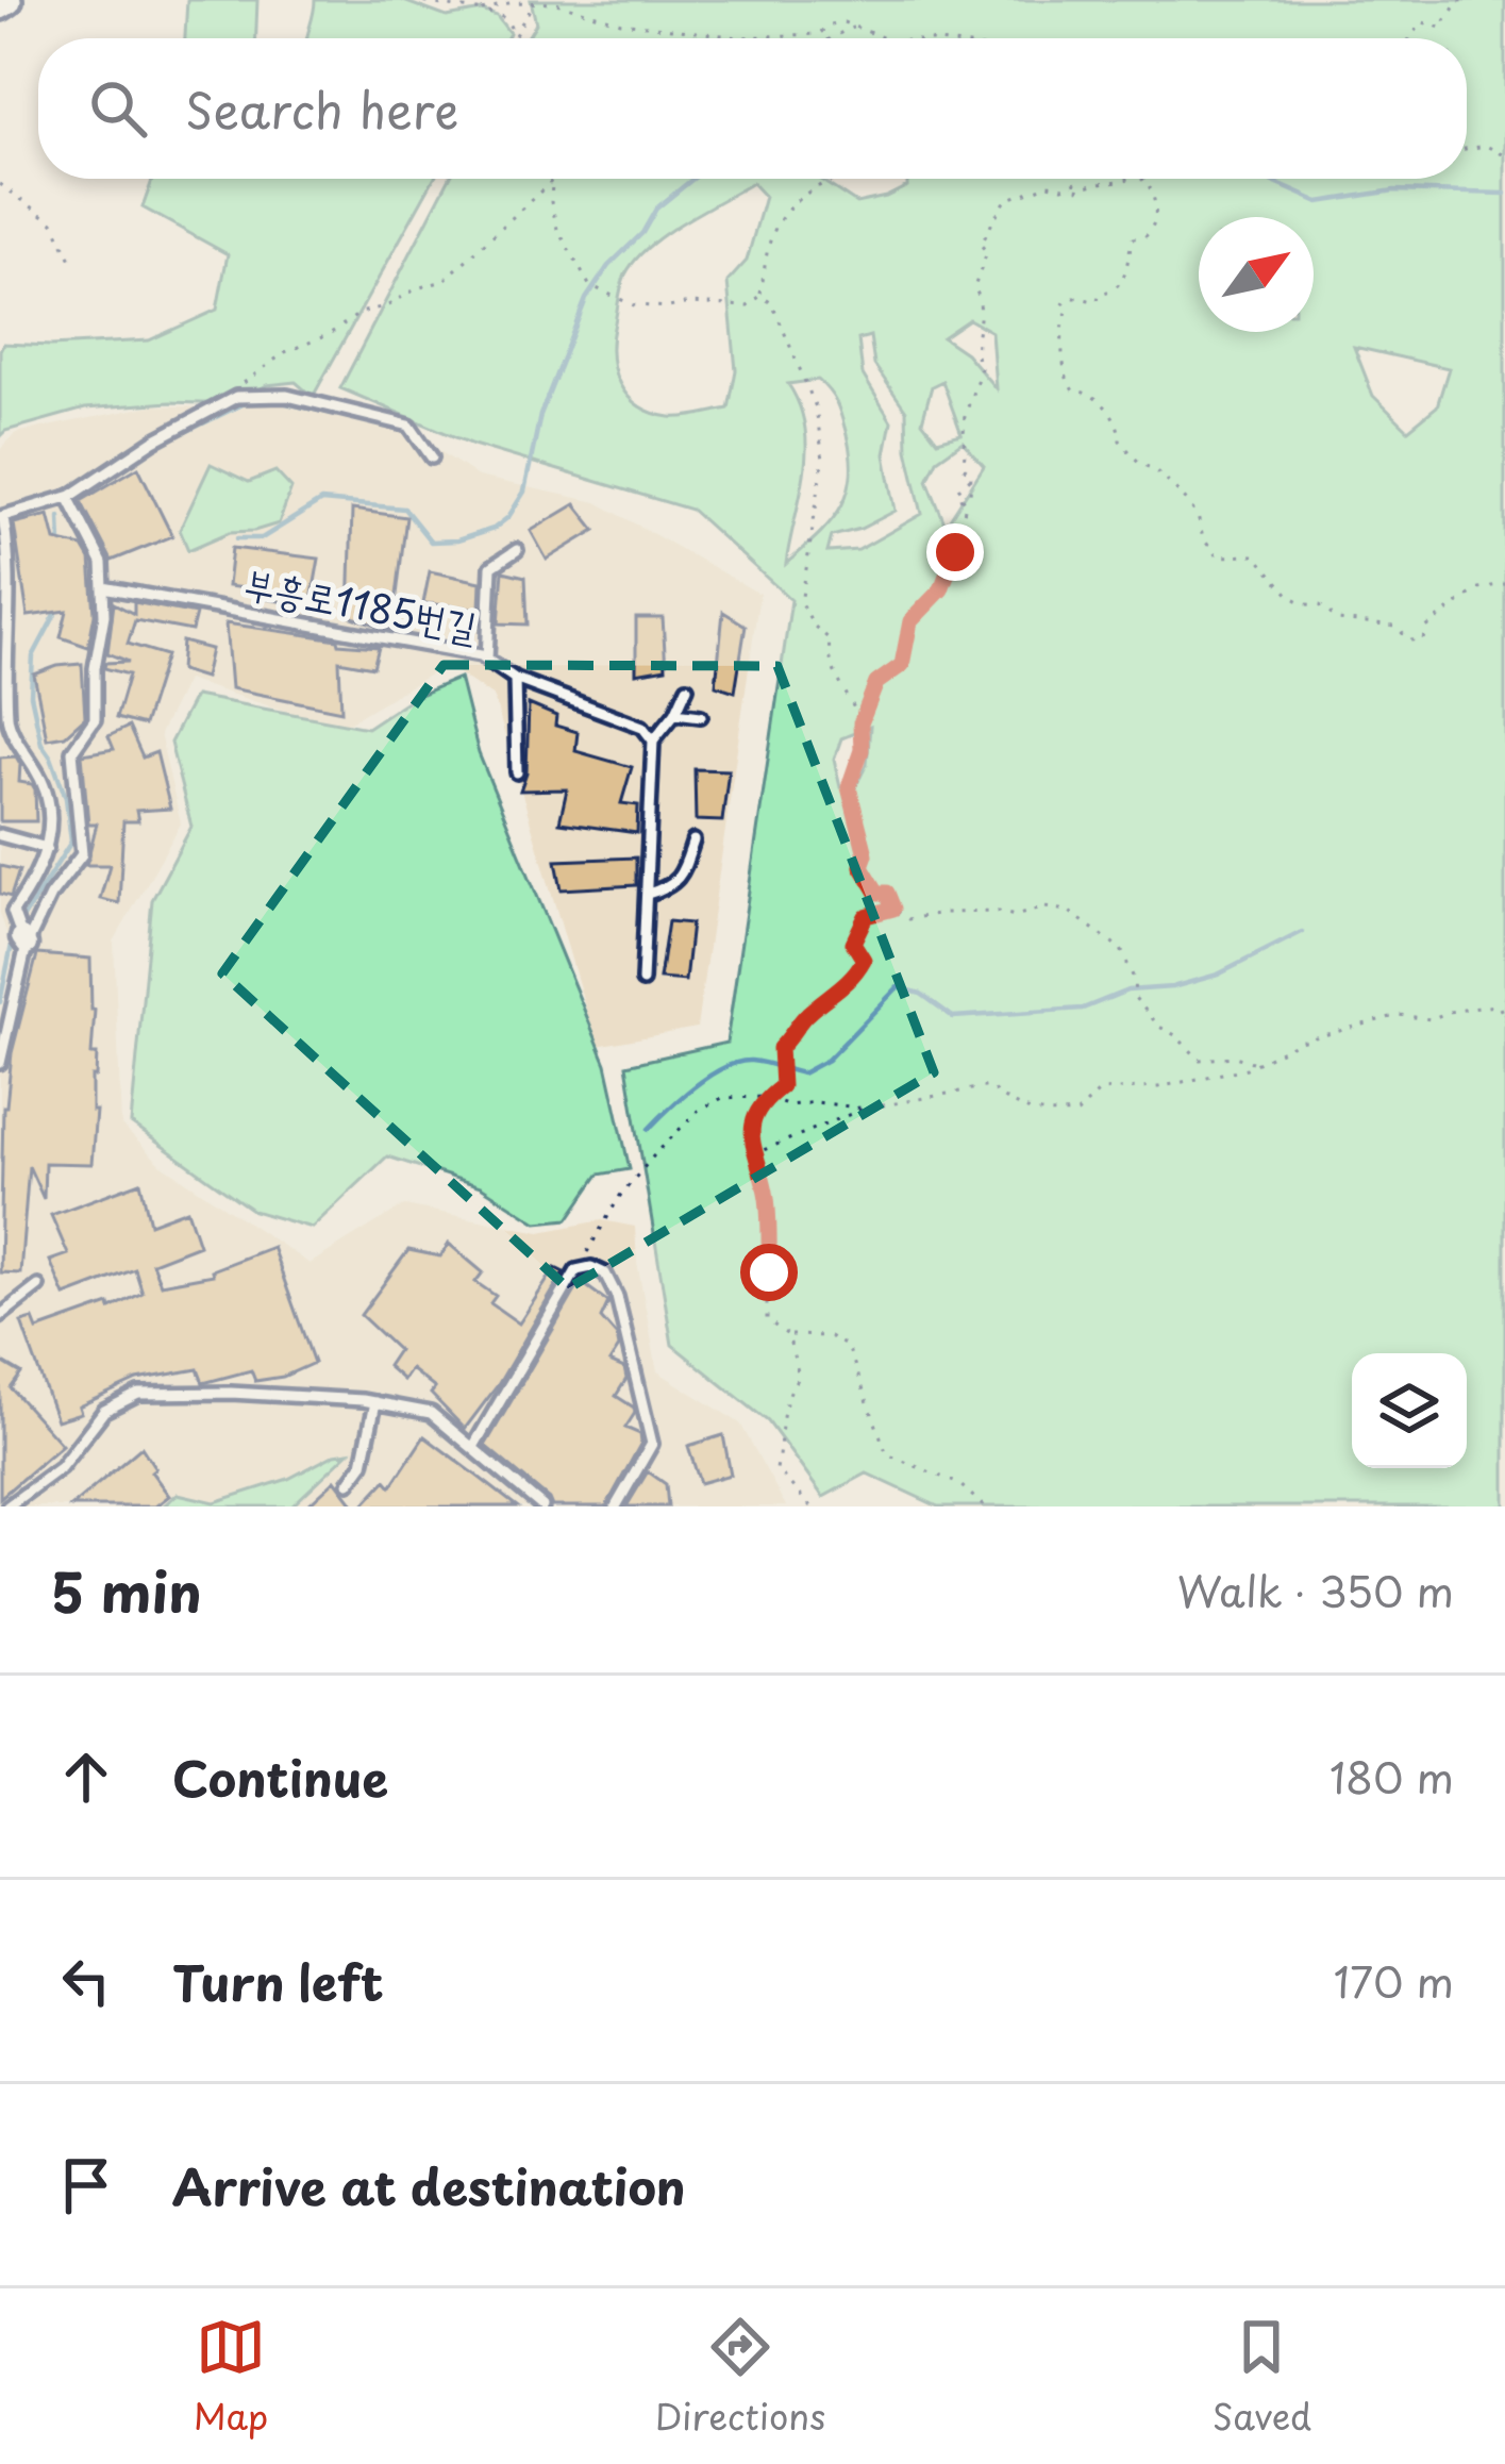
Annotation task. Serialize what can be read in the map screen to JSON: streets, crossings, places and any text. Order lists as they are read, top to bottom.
{
  "streets": {
    "lane": ["부흥로1185번길"]
  },
  "north": "top right",
  "page": {
    "search": "Search here",
    "heading": ["5 min", "Walk · 350 m"],
    "list": [
      ["Continue", "180 m"],
      ["Turn left", "170 m"],
      "Arrive at destination"
    ],
    "nav": ["Map", "Directions", "Saved"]
  }
}
